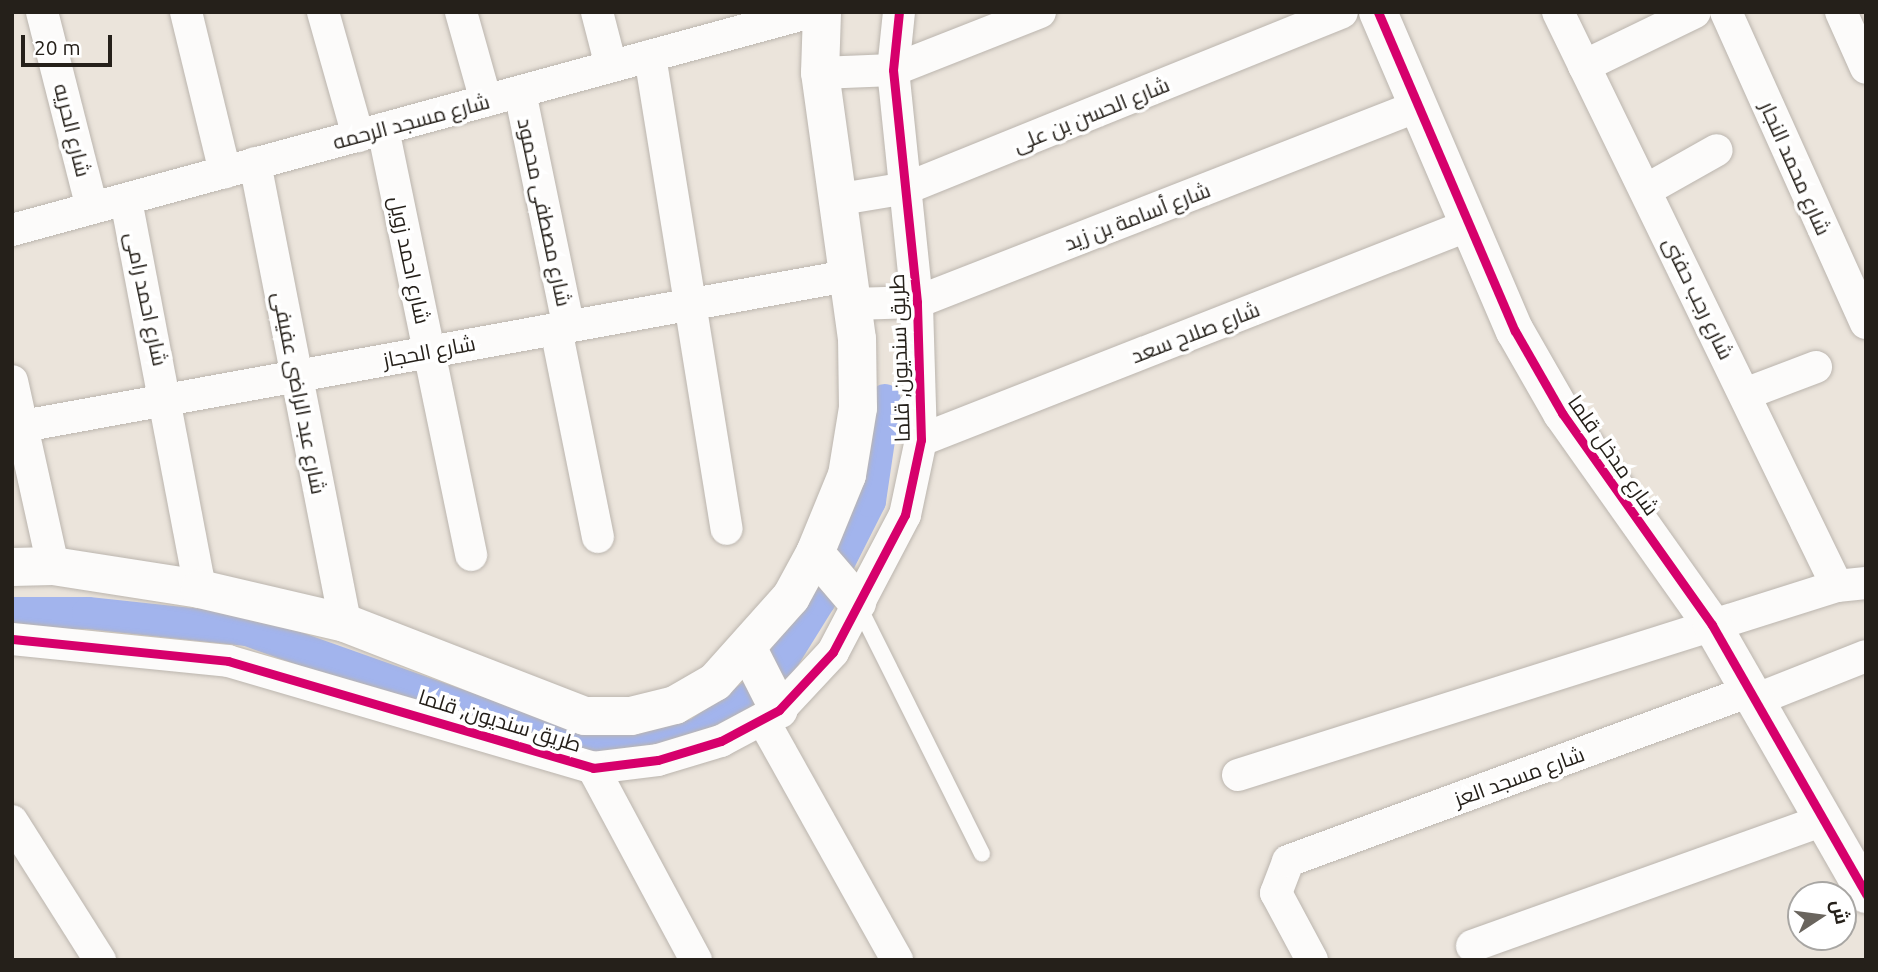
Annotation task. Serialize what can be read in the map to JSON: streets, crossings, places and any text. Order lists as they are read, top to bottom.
{
  "streets": {
    "street": [
      "شارع الحسن بن على",
      "شارع مسجد الرحمه",
      "شارع الحريه",
      "شارع محمد النجار",
      "شارع مصطفى محمود",
      "شارع أسامة بن زيد",
      "شارع احمد زويل",
      "شارع رجب حفنى",
      "شارع احمد رامى",
      "شارع صلاح سعد",
      "شارع الحجاز",
      "طريق سنديون, قلما",
      "شارع عبد الراضى عفيفى",
      "شارع مدخل قلما",
      "شارع مسجد العز"
    ]
  },
  "crossings": [
    ["شارع الحسن بن على", "طريق سنديون, قلما"],
    ["شارع مسجد الرحمه", "شارع الحريه"],
    ["شارع مسجد الرحمه", "شارع مصطفى محمود"],
    ["شارع مسجد الرحمه", "شارع احمد زويل"],
    ["شارع مسجد الرحمه", "شارع احمد رامى"],
    ["شارع مسجد الرحمه", "شارع عبد الراضى عفيفى"],
    ["شارع مصطفى محمود", "شارع الحجاز"],
    ["شارع أسامة بن زيد", "شارع الحجاز"],
    ["شارع أسامة بن زيد", "طريق سنديون, قلما"],
    ["شارع أسامة بن زيد", "شارع مدخل قلما"],
    ["شارع احمد زويل", "شارع الحجاز"],
    ["شارع احمد رامى", "شارع الحجاز"],
    ["شارع احمد رامى", "طريق سنديون, قلما"],
    ["شارع صلاح سعد", "طريق سنديون, قلما"],
    ["شارع صلاح سعد", "شارع مدخل قلما"],
    ["شارع الحجاز", "طريق سنديون, قلما"],
    ["شارع الحجاز", "شارع عبد الراضى عفيفى"],
    ["طريق سنديون, قلما", "شارع عبد الراضى عفيفى"],
    ["شارع مدخل قلما", "شارع مسجد العز"]
  ],
  "scale_bar": "20 m",
  "north": "right"
}
